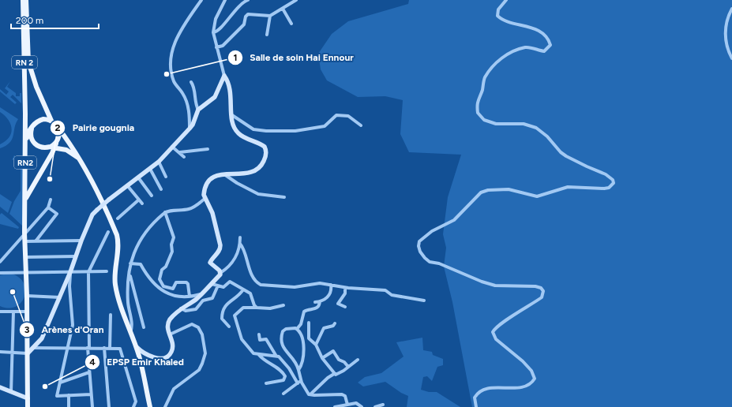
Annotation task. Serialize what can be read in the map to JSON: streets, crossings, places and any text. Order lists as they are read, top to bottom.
{
  "streets": {
    "main road": ["RN 2", "RN2"]
  },
  "crossings": [
    ["RN 2", "RN2"]
  ],
  "places": [
    "Salle de soin Hai Ennour",
    "Pairie gougnia",
    "Arènes d'Oran",
    "EPSP Emir Khaled"
  ],
  "scale_bar": "200 m"
}
